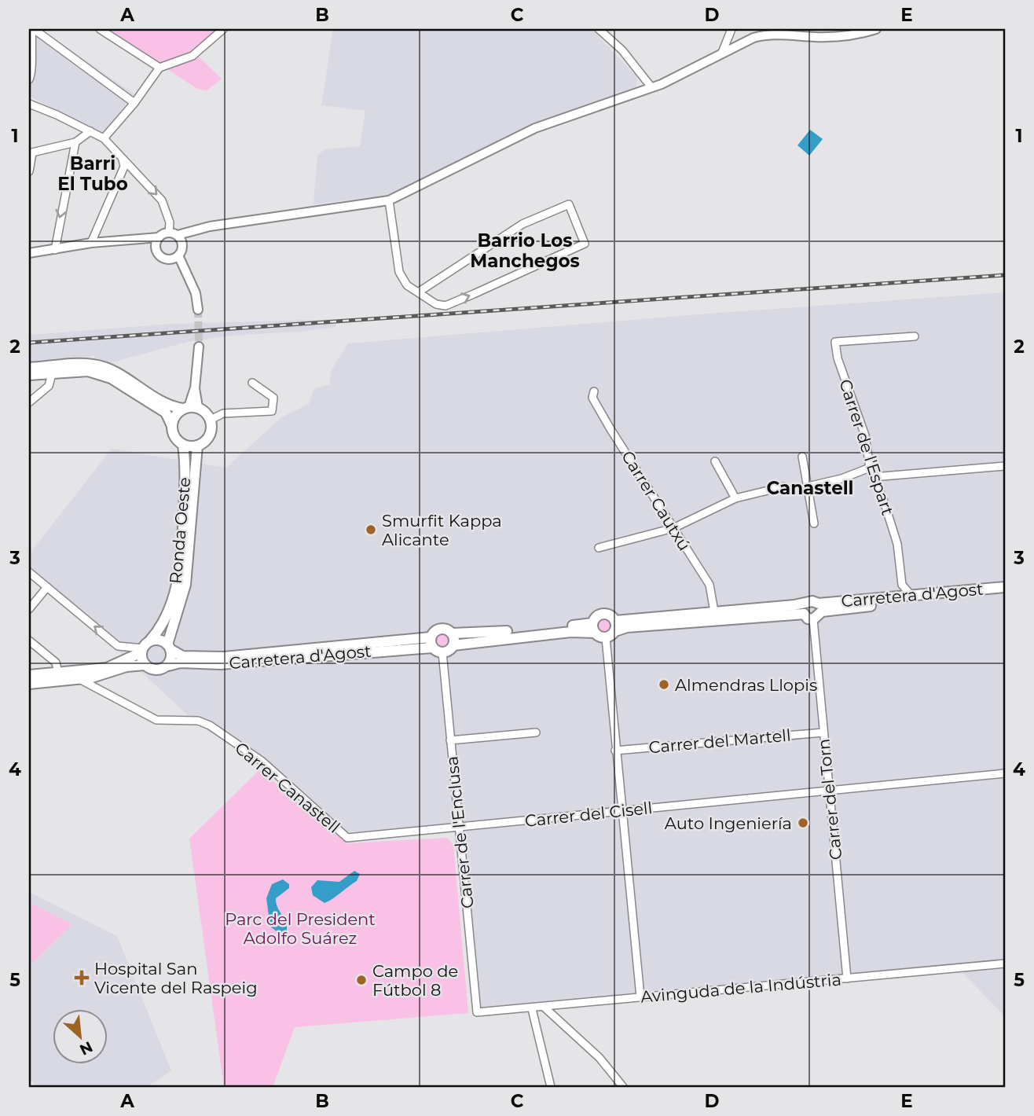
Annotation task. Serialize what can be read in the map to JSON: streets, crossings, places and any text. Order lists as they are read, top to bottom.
{
  "streets": {
    "main road": ["Ronda Oeste", "Carretera d'Agost"],
    "street": [
      "Carrer de l'Espart",
      "Carrer Cautxú",
      "Carrer del Martell",
      "Carrer Canastell",
      "Carrer del Torn",
      "Carrer del Cisell",
      "Carrer de l'Enclusa",
      "Avinguda de la Indústria"
    ]
  },
  "crossings": [
    ["Ronda Oeste", "Carretera d'Agost"],
    ["Carretera d'Agost", "Carrer de l'Enclusa"],
    ["Carrer del Martell", "Carrer del Torn"],
    ["Carrer Canastell", "Carrer del Cisell"],
    ["Carrer del Torn", "Carrer del Cisell"],
    ["Carrer del Torn", "Avinguda de la Indústria"],
    ["Carrer del Cisell", "Carrer de l'Enclusa"],
    ["Carrer de l'Enclusa", "Avinguda de la Indústria"]
  ],
  "districts": ["Barri El Tubo", "Barrio Los Manchegos", "Canastell"],
  "parks": ["Parc del President Adolfo Suárez"],
  "places": {
    "other": [
      "Smurfit Kappa Alicante",
      "Almendras Llopis",
      "Auto Ingeniería",
      "Campo de Fútbol 8"
    ],
    "health": ["Hospital San Vicente del Raspeig"]
  },
  "north": "bottom right",
  "grid": {
    "columns": [
      "A",
      "B",
      "C",
      "D",
      "E"
    ],
    "rows": [
      "1",
      "2",
      "3",
      "4",
      "5"
    ]
  }
}
